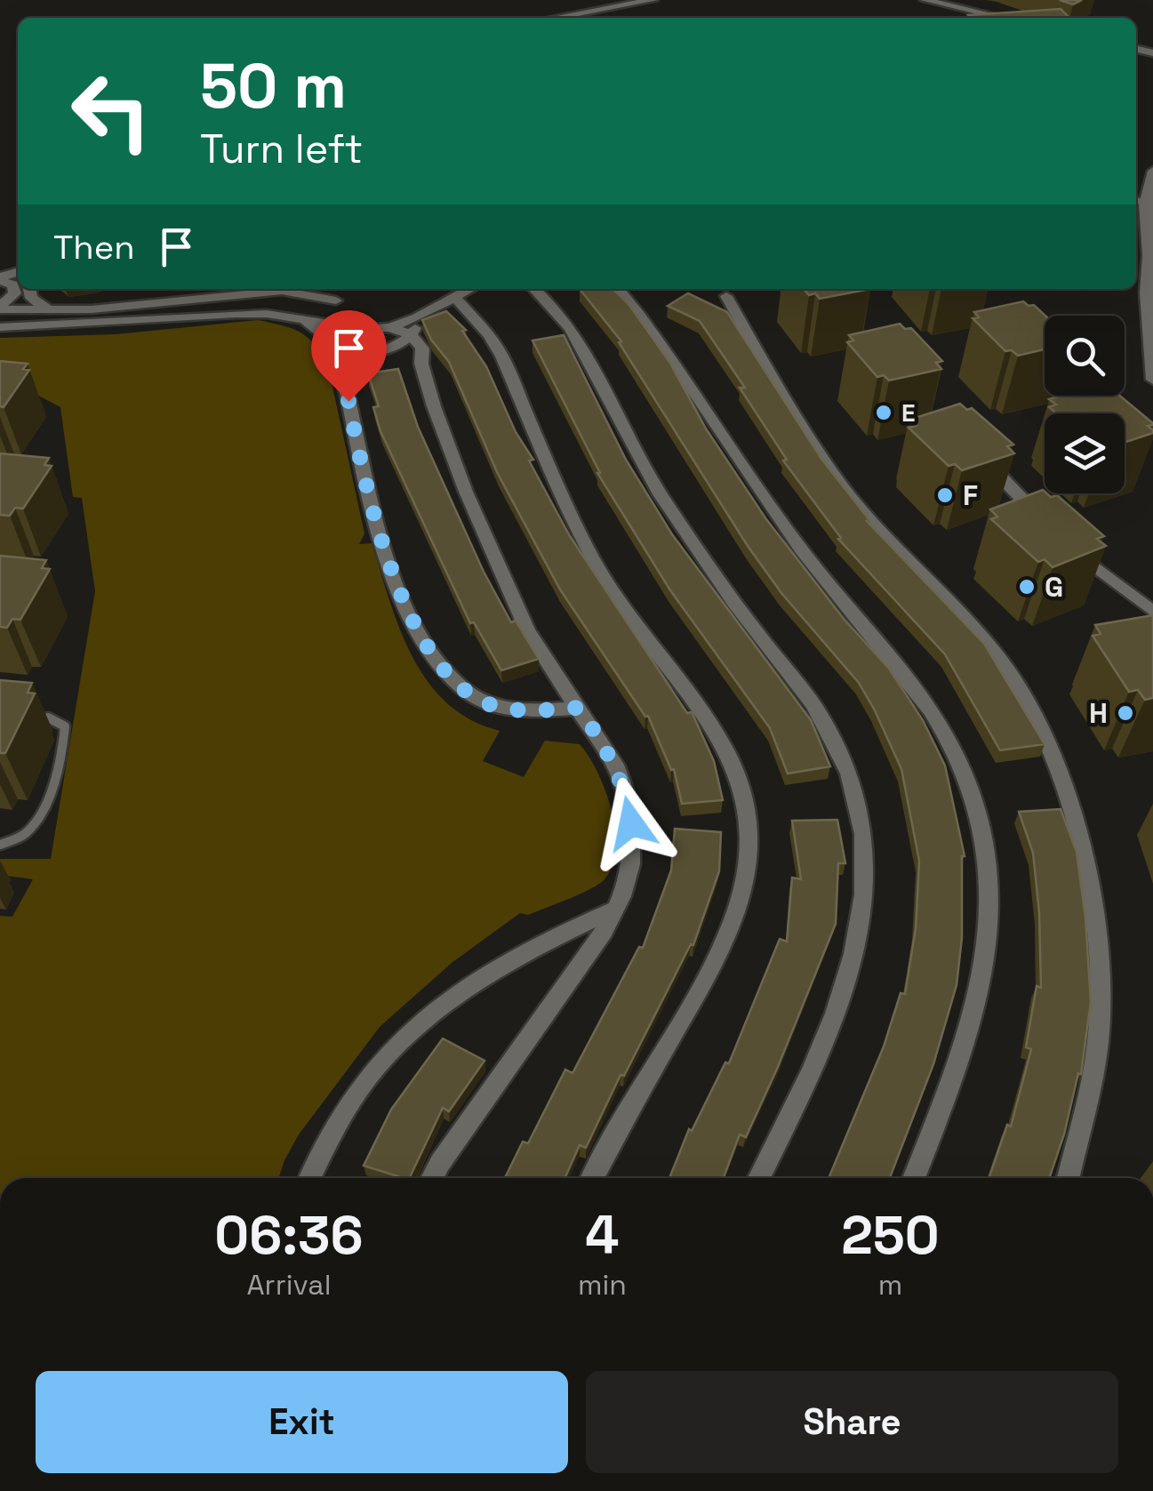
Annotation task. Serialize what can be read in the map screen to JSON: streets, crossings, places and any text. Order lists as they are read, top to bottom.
{
  "places": [
    "E",
    "F",
    "G",
    "H"
  ],
  "page": {
    "turn": ["50 m", "Turn left"],
    "then": "Then",
    "eta": [
      "06:36",
      "Arrival",
      "4",
      "min",
      "250",
      "m"
    ],
    "buttons": ["Exit", "Share"]
  }
}
